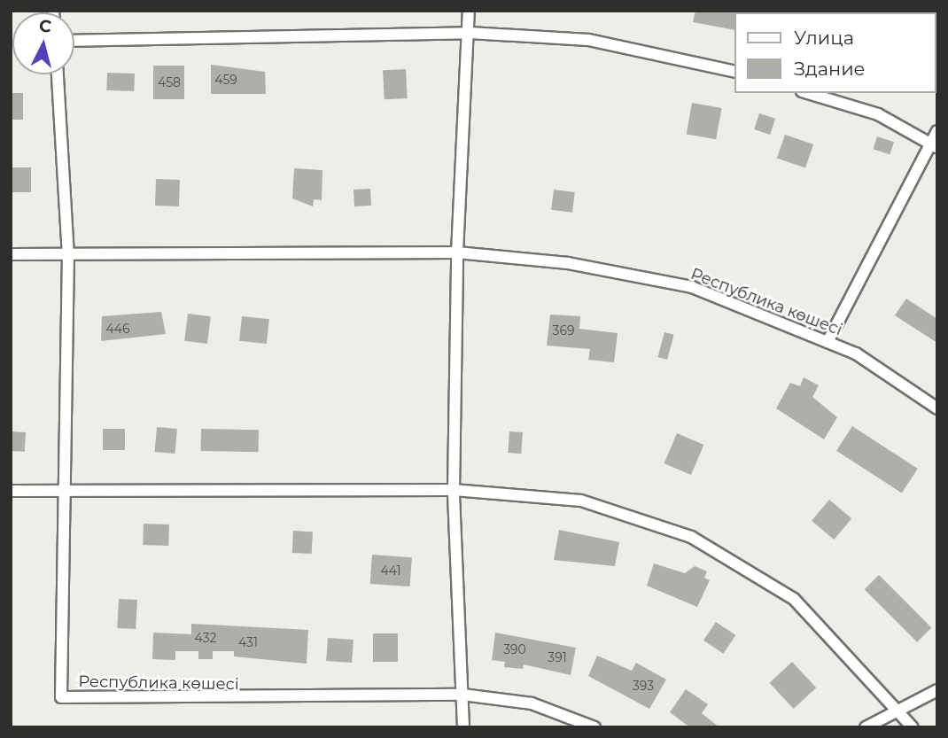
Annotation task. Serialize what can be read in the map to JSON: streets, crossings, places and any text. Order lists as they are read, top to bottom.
{
  "streets": {
    "street": ["Республика көшесі"]
  },
  "house_numbers": [
    "459",
    "458",
    "446",
    "369",
    "441",
    "432",
    "431",
    "390",
    "391",
    "393"
  ],
  "legend": ["Улица", "Здание"],
  "north": "top"
}
